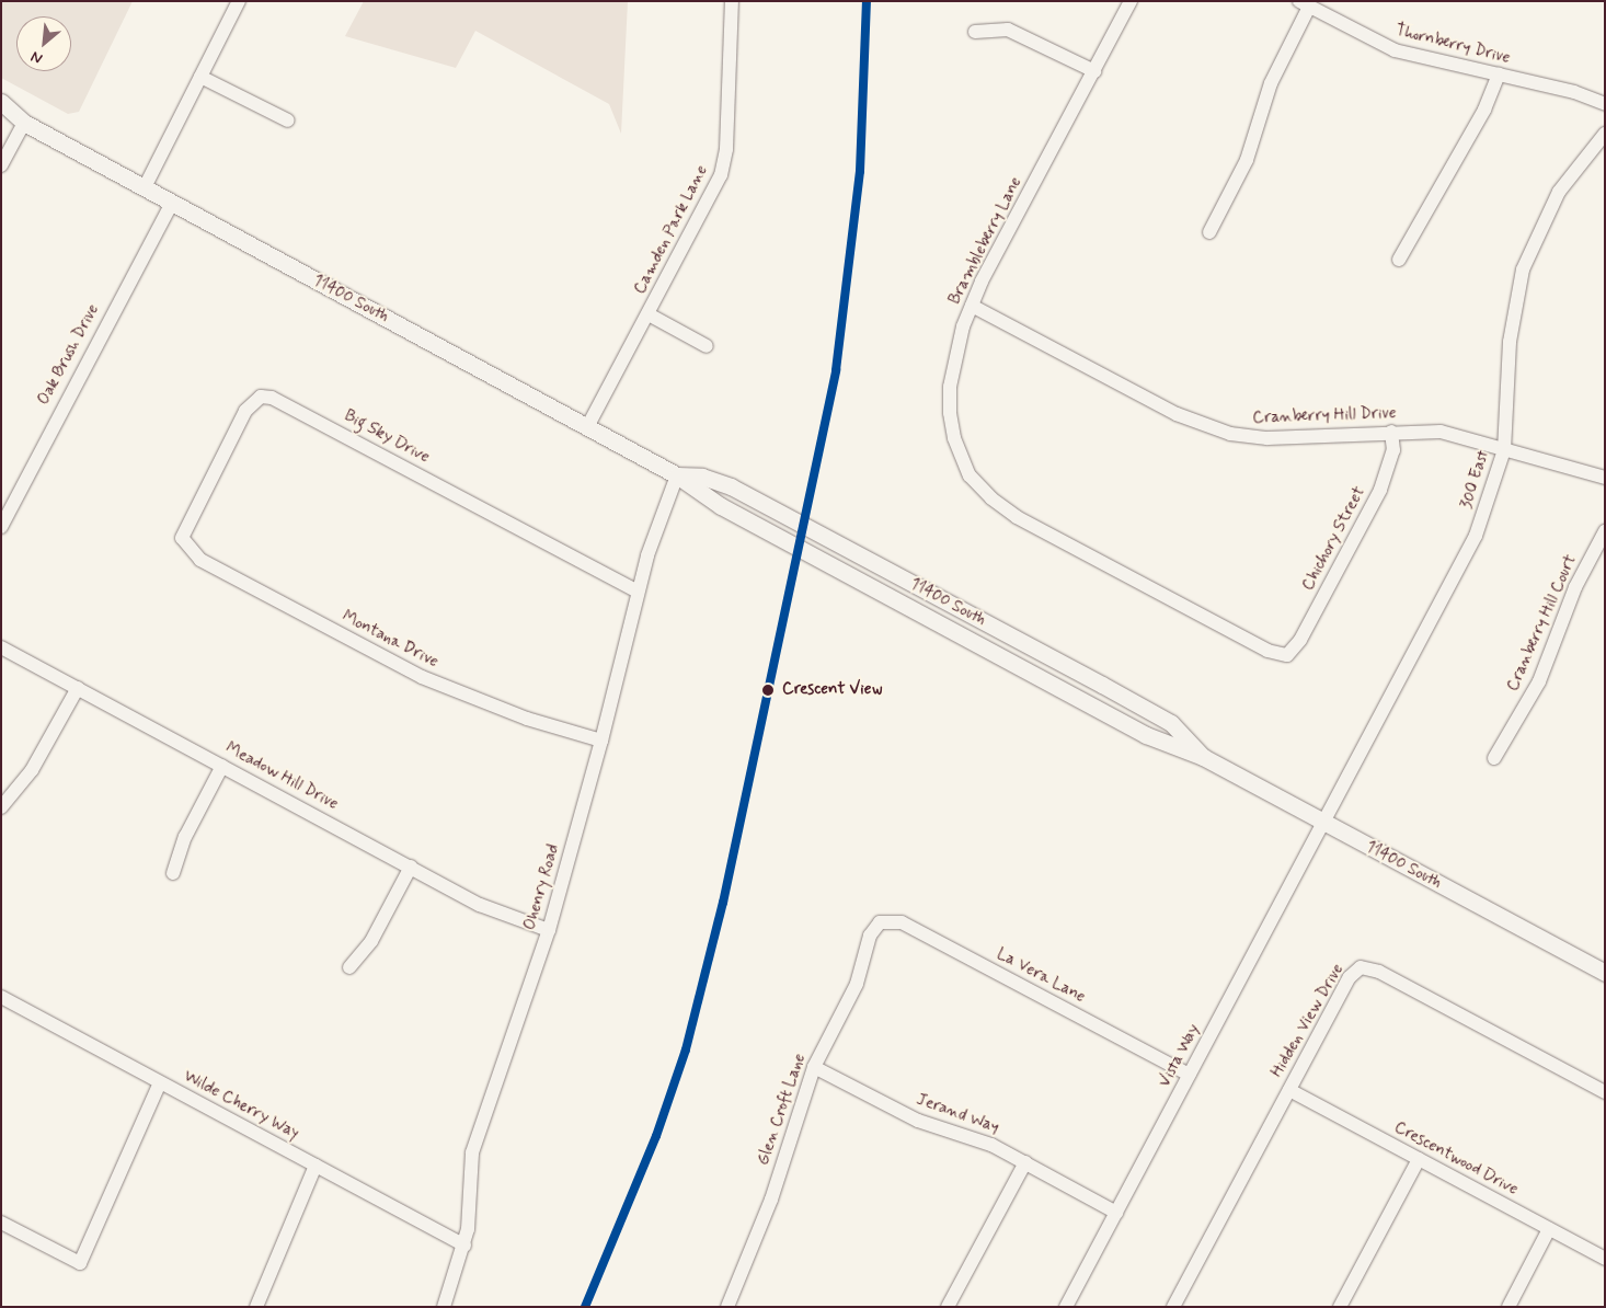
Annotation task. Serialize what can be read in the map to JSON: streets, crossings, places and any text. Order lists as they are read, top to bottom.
{
  "streets": {
    "main road": ["11400 South"],
    "street": [
      "Thornberry Drive",
      "Camden Park Lane",
      "Brambleberry Lane",
      "Oak Brush Drive",
      "Cranberry Hill Drive",
      "Big Sky Drive",
      "300 East",
      "Chichory Street",
      "Cranberry Hill Court",
      "Montana Drive",
      "Meadow Hill Drive",
      "Ohenry Road",
      "La Vera Lane",
      "Hidden View Drive",
      "Vista Way",
      "Wilde Cherry Way",
      "Glen Croft Lane",
      "Jerand Way",
      "Crescentwood Drive"
    ]
  },
  "crossings": [
    ["Camden Park Lane", "11400 South"],
    ["Brambleberry Lane", "Cranberry Hill Drive"],
    ["Brambleberry Lane", "Chichory Street"],
    ["11400 South", "Oak Brush Drive"],
    ["11400 South", "300 East"],
    ["11400 South", "Ohenry Road"],
    ["11400 South", "Vista Way"],
    ["Cranberry Hill Drive", "300 East"],
    ["Cranberry Hill Drive", "Chichory Street"],
    ["Big Sky Drive", "Montana Drive"],
    ["Big Sky Drive", "Ohenry Road"],
    ["300 East", "Vista Way"],
    ["Montana Drive", "Ohenry Road"],
    ["Meadow Hill Drive", "Ohenry Road"],
    ["Ohenry Road", "Wilde Cherry Way"],
    ["La Vera Lane", "Vista Way"],
    ["La Vera Lane", "Glen Croft Lane"],
    ["Hidden View Drive", "Crescentwood Drive"],
    ["Vista Way", "Jerand Way"],
    ["Glen Croft Lane", "Jerand Way"]
  ],
  "places": ["Crescent View"],
  "north": "bottom left"
}
